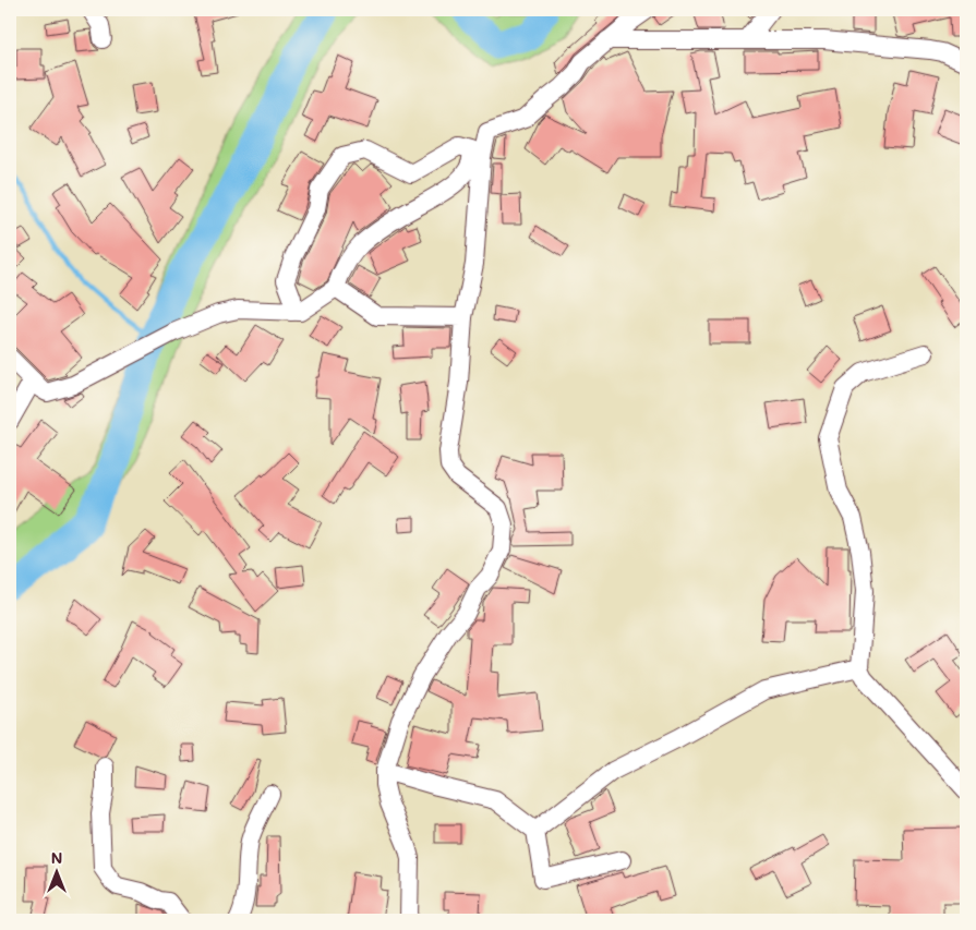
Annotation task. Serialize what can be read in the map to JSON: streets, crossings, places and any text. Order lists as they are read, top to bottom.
{
  "north": "top"
}
